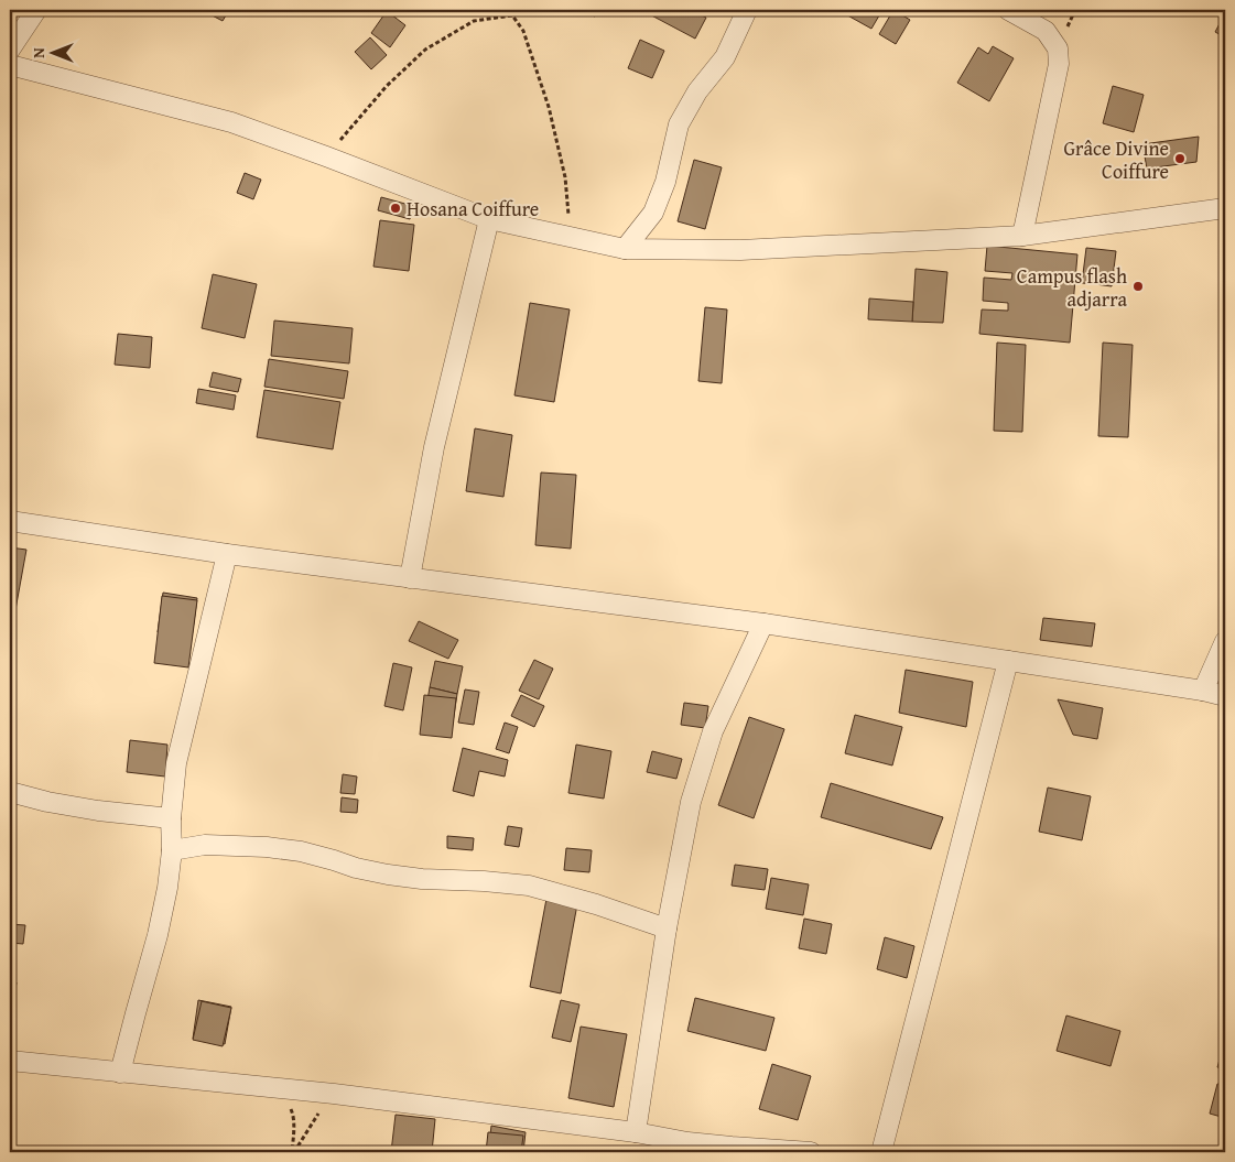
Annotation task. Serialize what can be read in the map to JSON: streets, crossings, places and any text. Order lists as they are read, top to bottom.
{
  "places": ["Grâce Divine Coiffure", "Hosana Coiffure", "Campus flash adjarra"],
  "north": "left"
}
